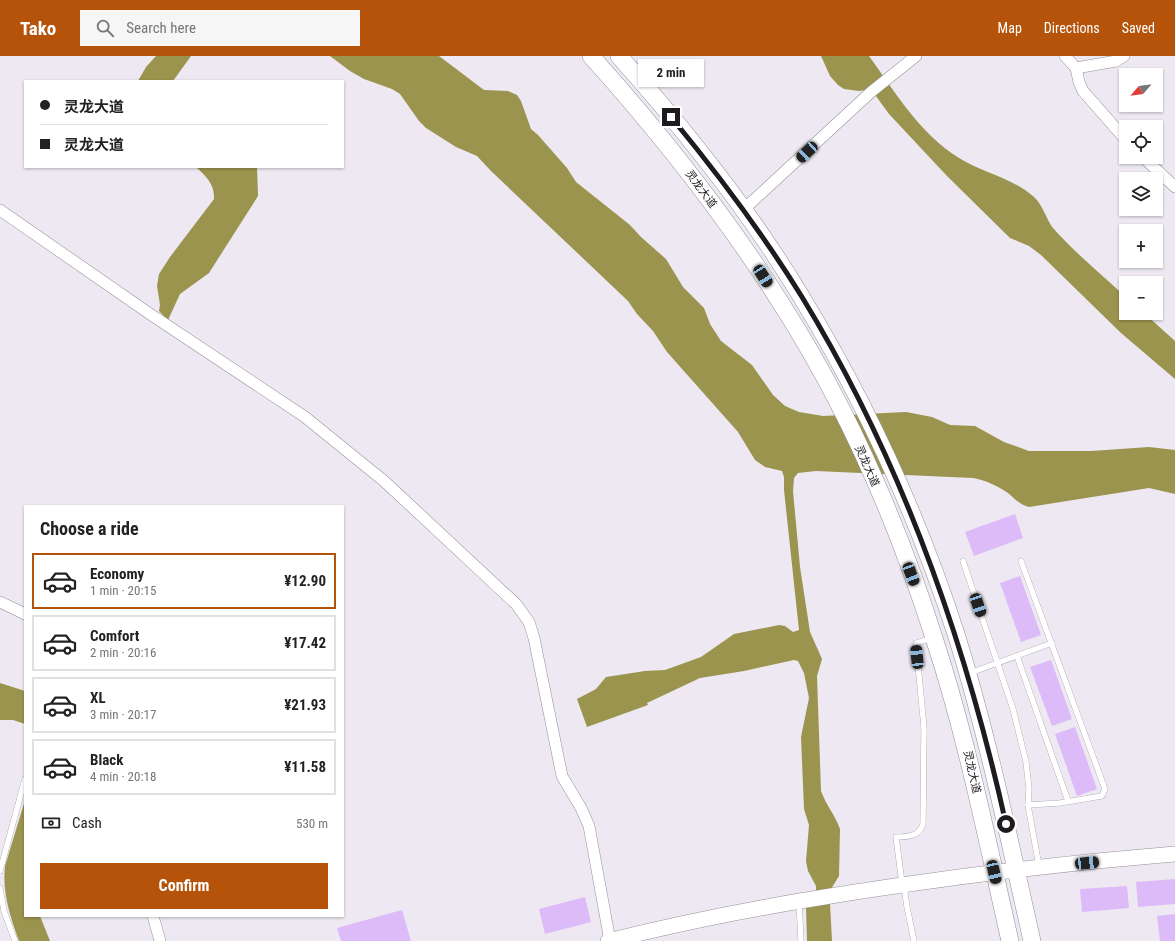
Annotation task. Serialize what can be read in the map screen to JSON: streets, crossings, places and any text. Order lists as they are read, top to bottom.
{
  "streets": {
    "main road": ["灵龙大道"]
  },
  "north": "bottom left",
  "page": {
    "header": "Tako",
    "search": "Search here",
    "nav": ["Map", "Directions", "Saved"],
    "bubble": "2 min",
    "map_buttons": ["+", "−"],
    "banner": ["灵龙大道", "灵龙大道"],
    "heading": "Choose a ride",
    "list": [
      {
        "name": "Economy",
        "note": "1 min · 20:15",
        "value": "¥12.90"
      },
      {
        "name": "Comfort",
        "note": "2 min · 20:16",
        "value": "¥17.42"
      },
      {
        "name": "XL",
        "note": "3 min · 20:17",
        "value": "¥21.93"
      },
      {
        "name": "Black",
        "note": "4 min · 20:18",
        "value": "¥11.58"
      }
    ],
    "pay": ["Cash", "530 m"],
    "buttons": "Confirm"
  }
}
